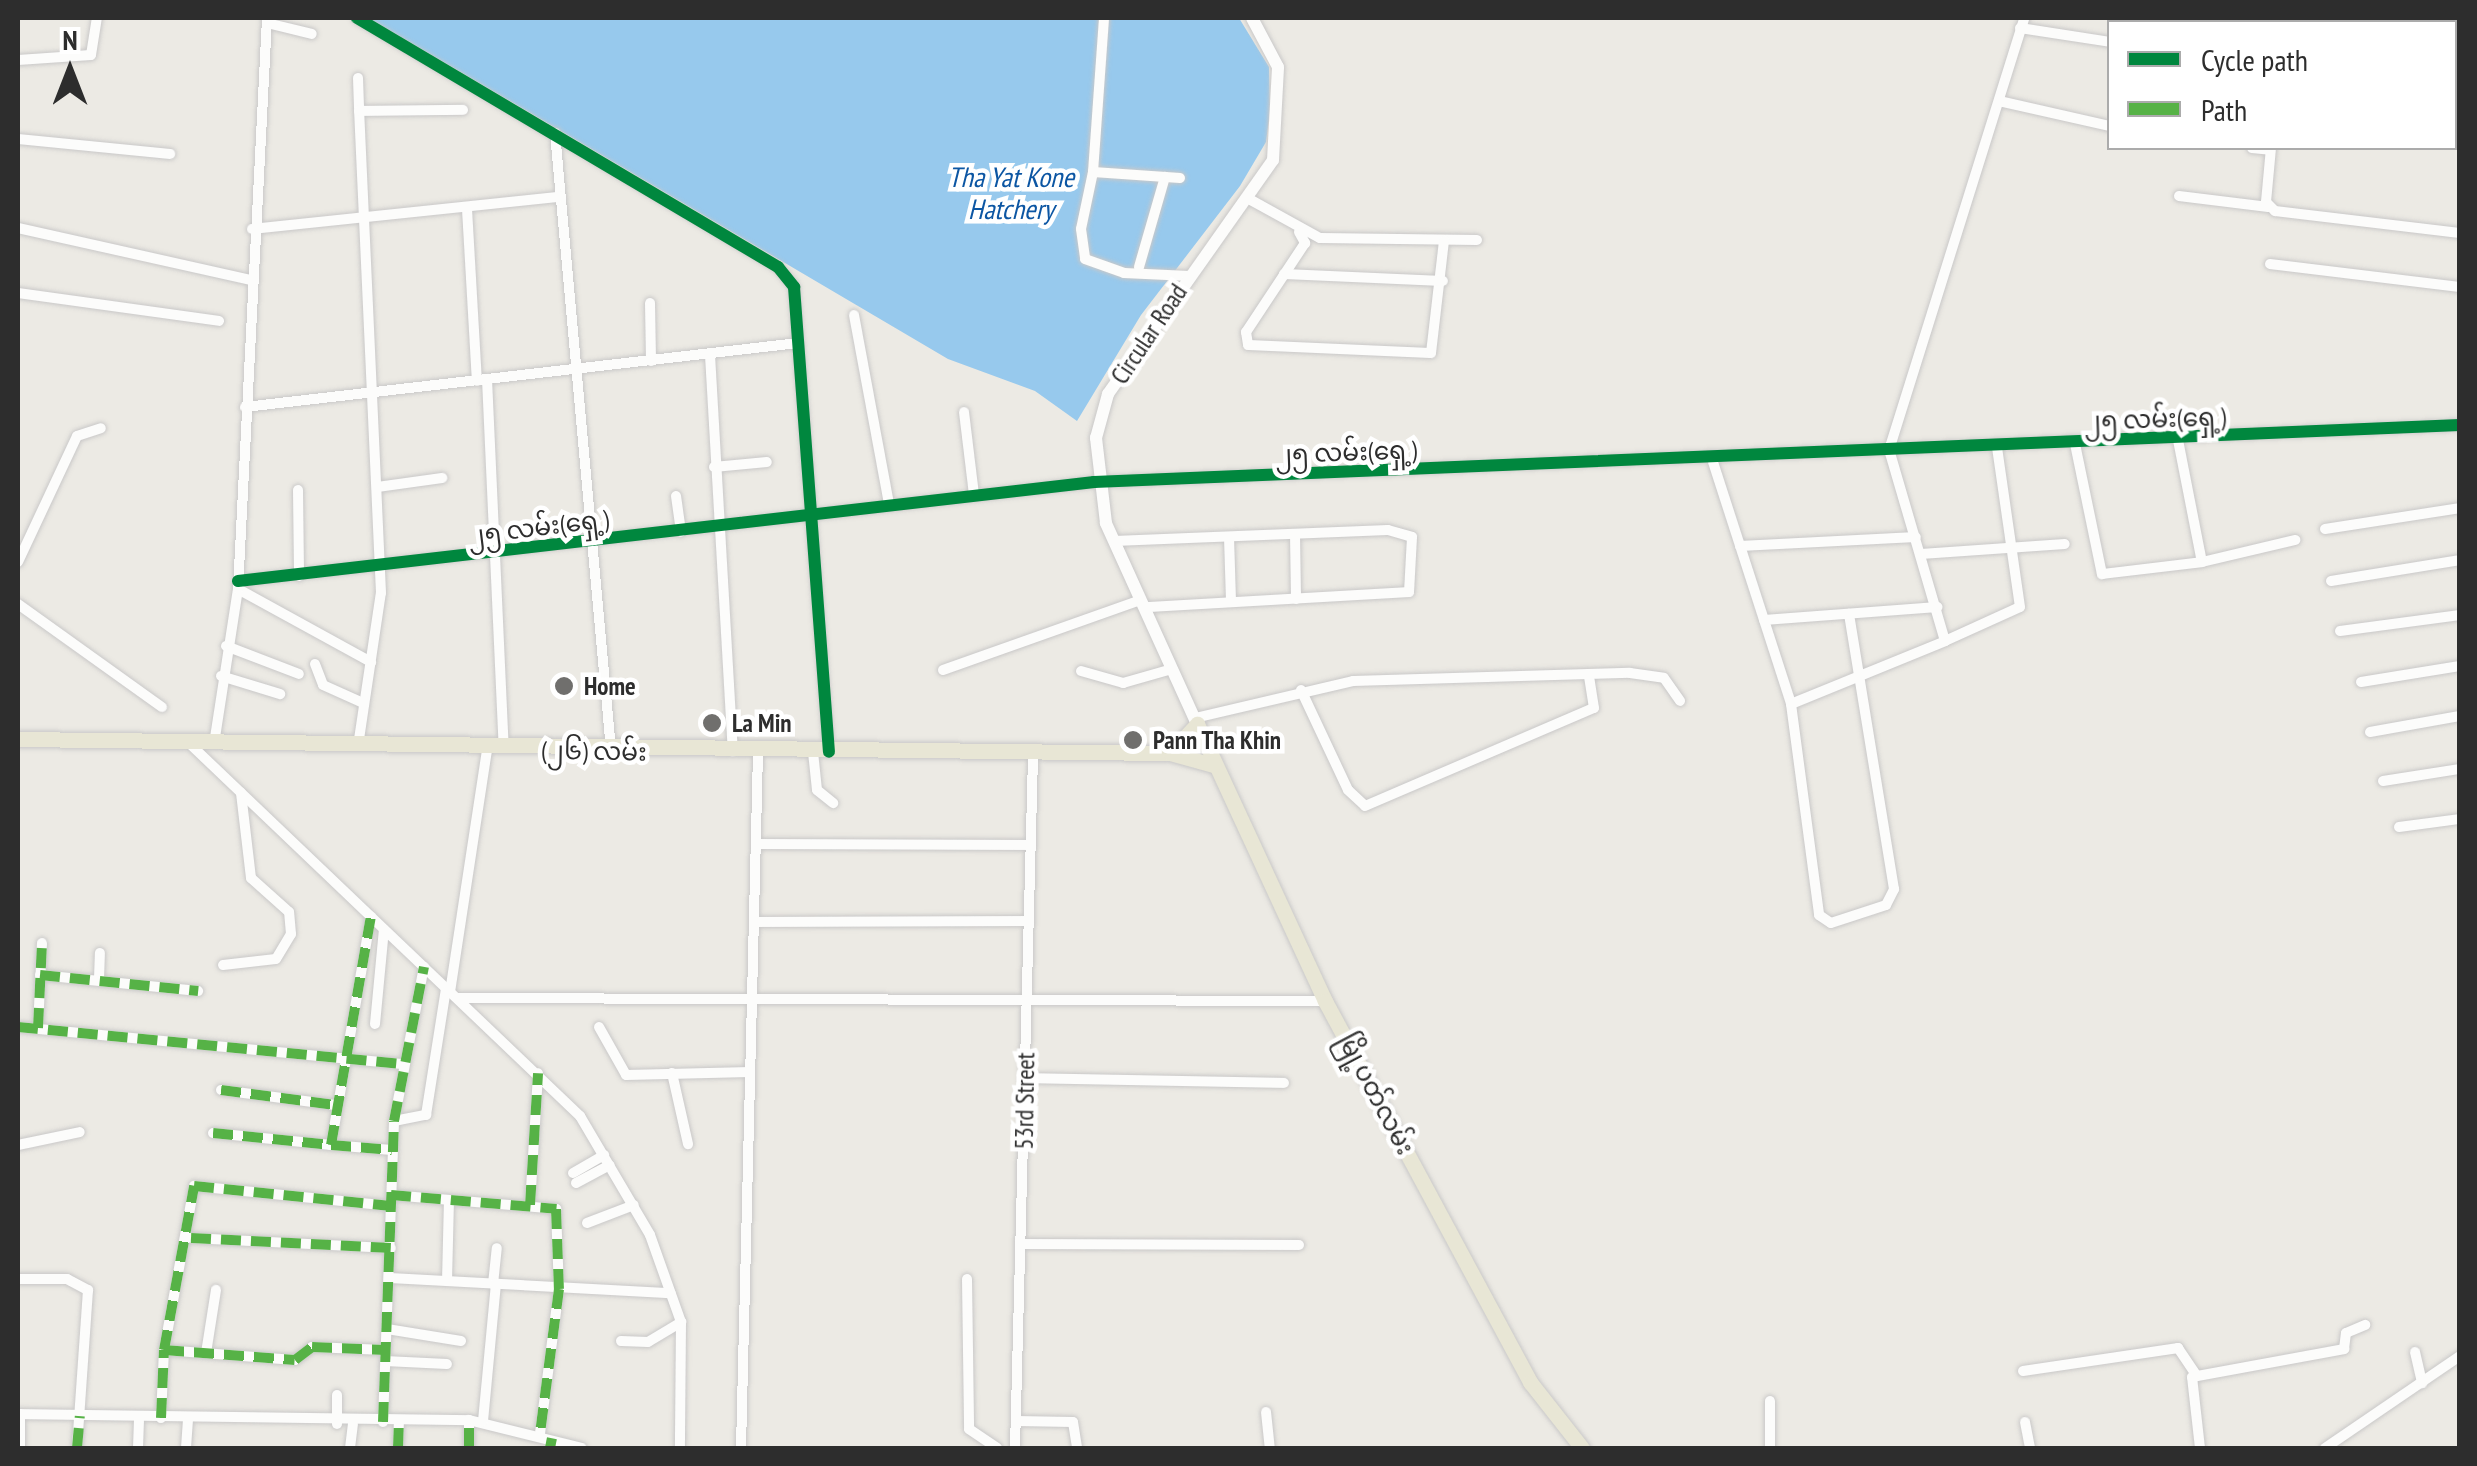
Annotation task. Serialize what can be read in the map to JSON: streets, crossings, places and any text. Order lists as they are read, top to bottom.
{
  "streets": {
    "main road": ["(၂၆) လမ်း", "မြို့ပတ်လမ်း"],
    "street": ["Circular Road", "၂၅ လမ်း(ရှေ့)", "53rd Street"]
  },
  "crossings": [
    ["Circular Road", "၂၅ လမ်း(ရှေ့)"],
    ["Circular Road", "မြို့ပတ်လမ်း"],
    ["(၂၆) လမ်း", "မြို့ပတ်လမ်း"],
    ["(၂၆) လမ်း", "53rd Street"]
  ],
  "water": ["Tha Yat Kone Hatchery"],
  "places": ["Home", "La Min", "Pann Tha Khin"],
  "legend": ["Cycle path", "Path"],
  "north": "top"
}
